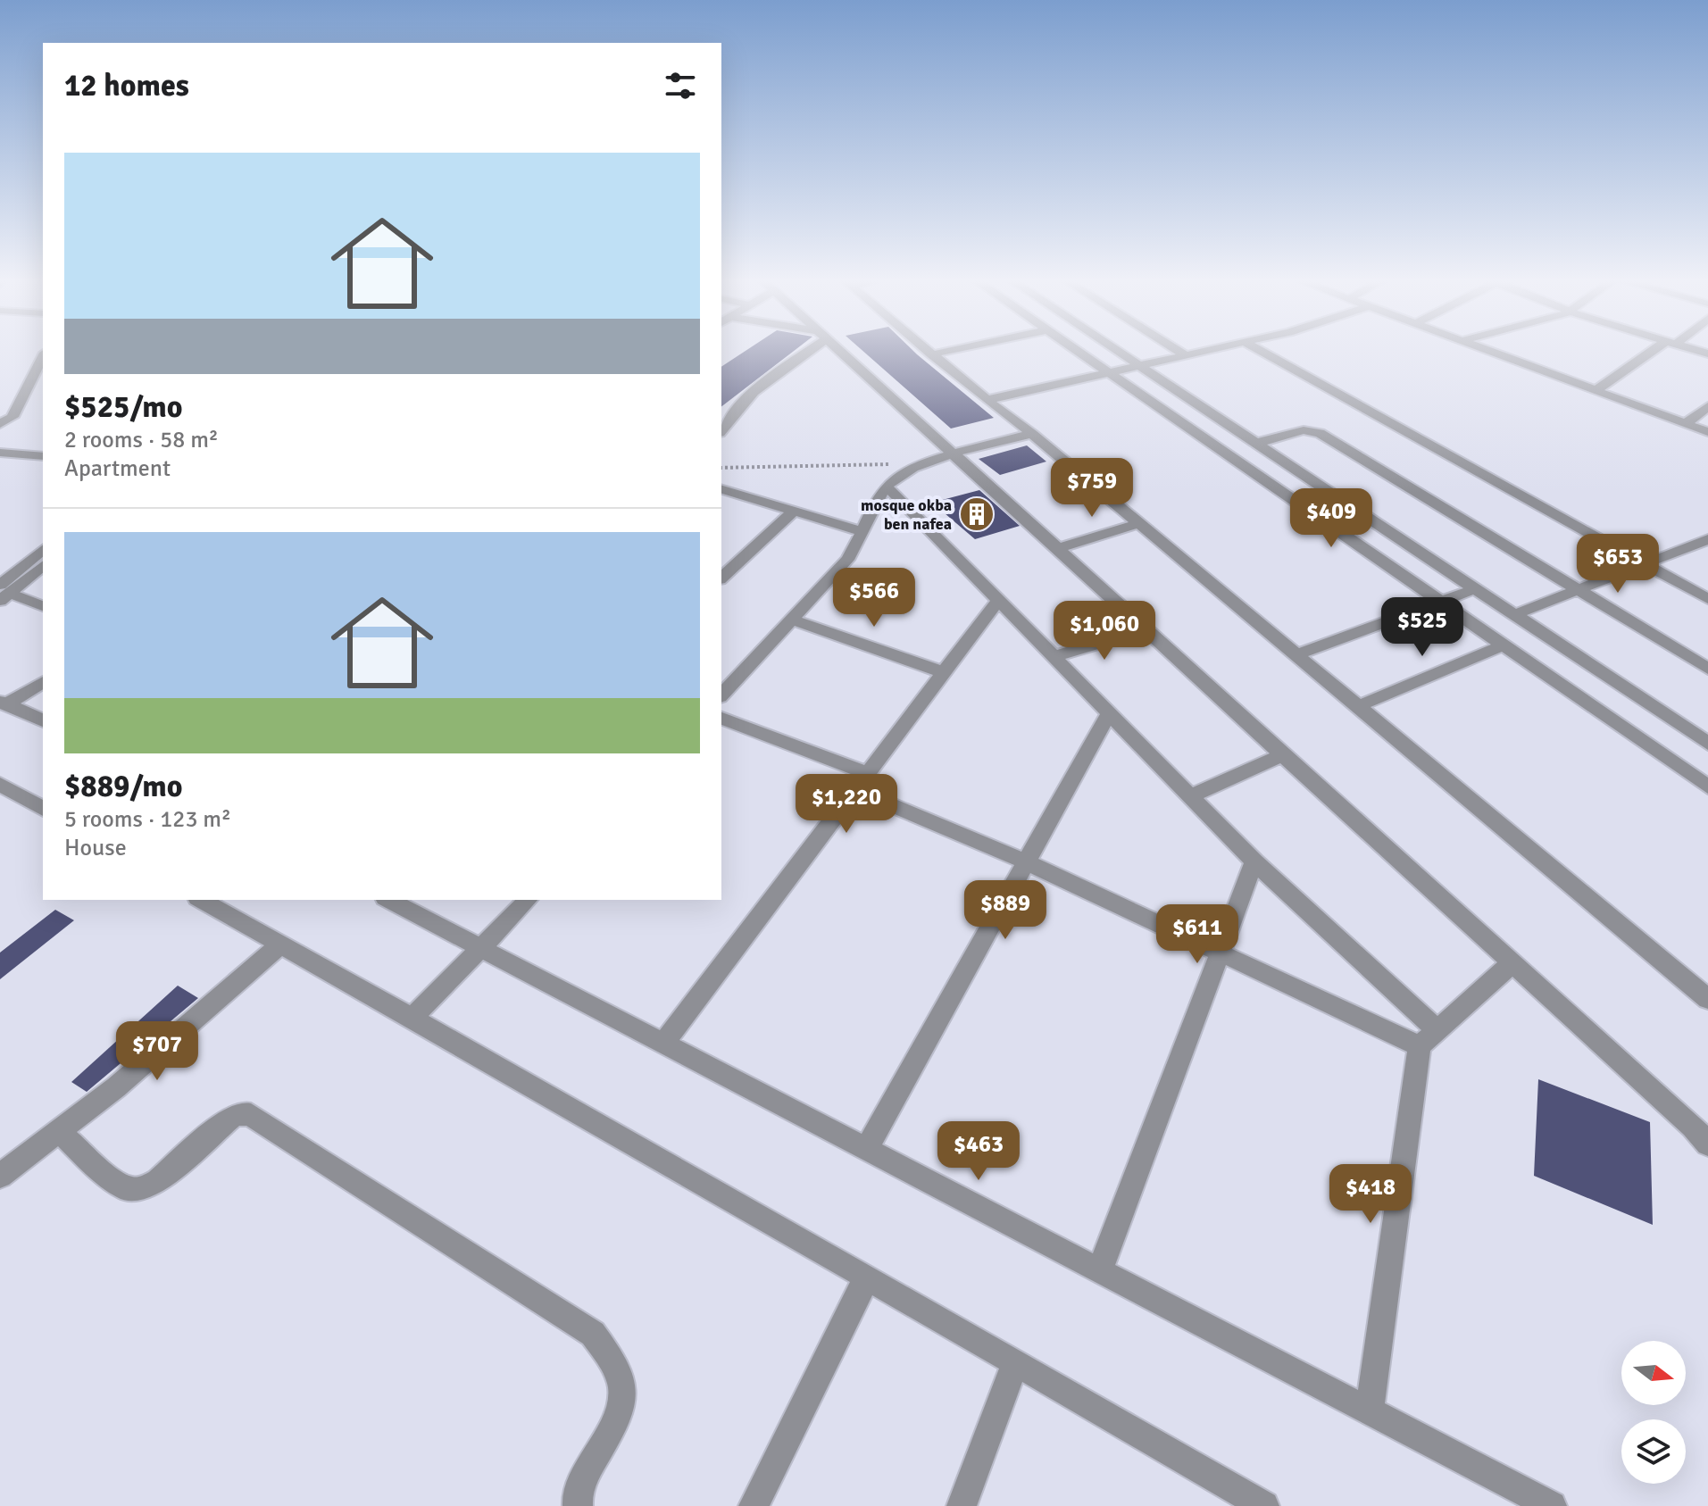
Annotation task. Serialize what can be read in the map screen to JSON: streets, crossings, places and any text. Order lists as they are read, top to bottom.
{
  "places": {
    "building": ["mosque okba ben nafea"]
  },
  "north": "right",
  "page": {
    "heading": "12 homes",
    "list": [
      {
        "name": "$525/mo",
        "note": "2 rooms · 58 m² · Apartment"
      },
      {
        "name": "$889/mo",
        "note": "5 rooms · 123 m² · House"
      }
    ],
    "price": [
      "$759",
      "$409",
      "$653",
      "$566",
      "$525",
      "$1,060",
      "$1,220",
      "$889",
      "$611",
      "$707",
      "$463",
      "$418"
    ]
  }
}
